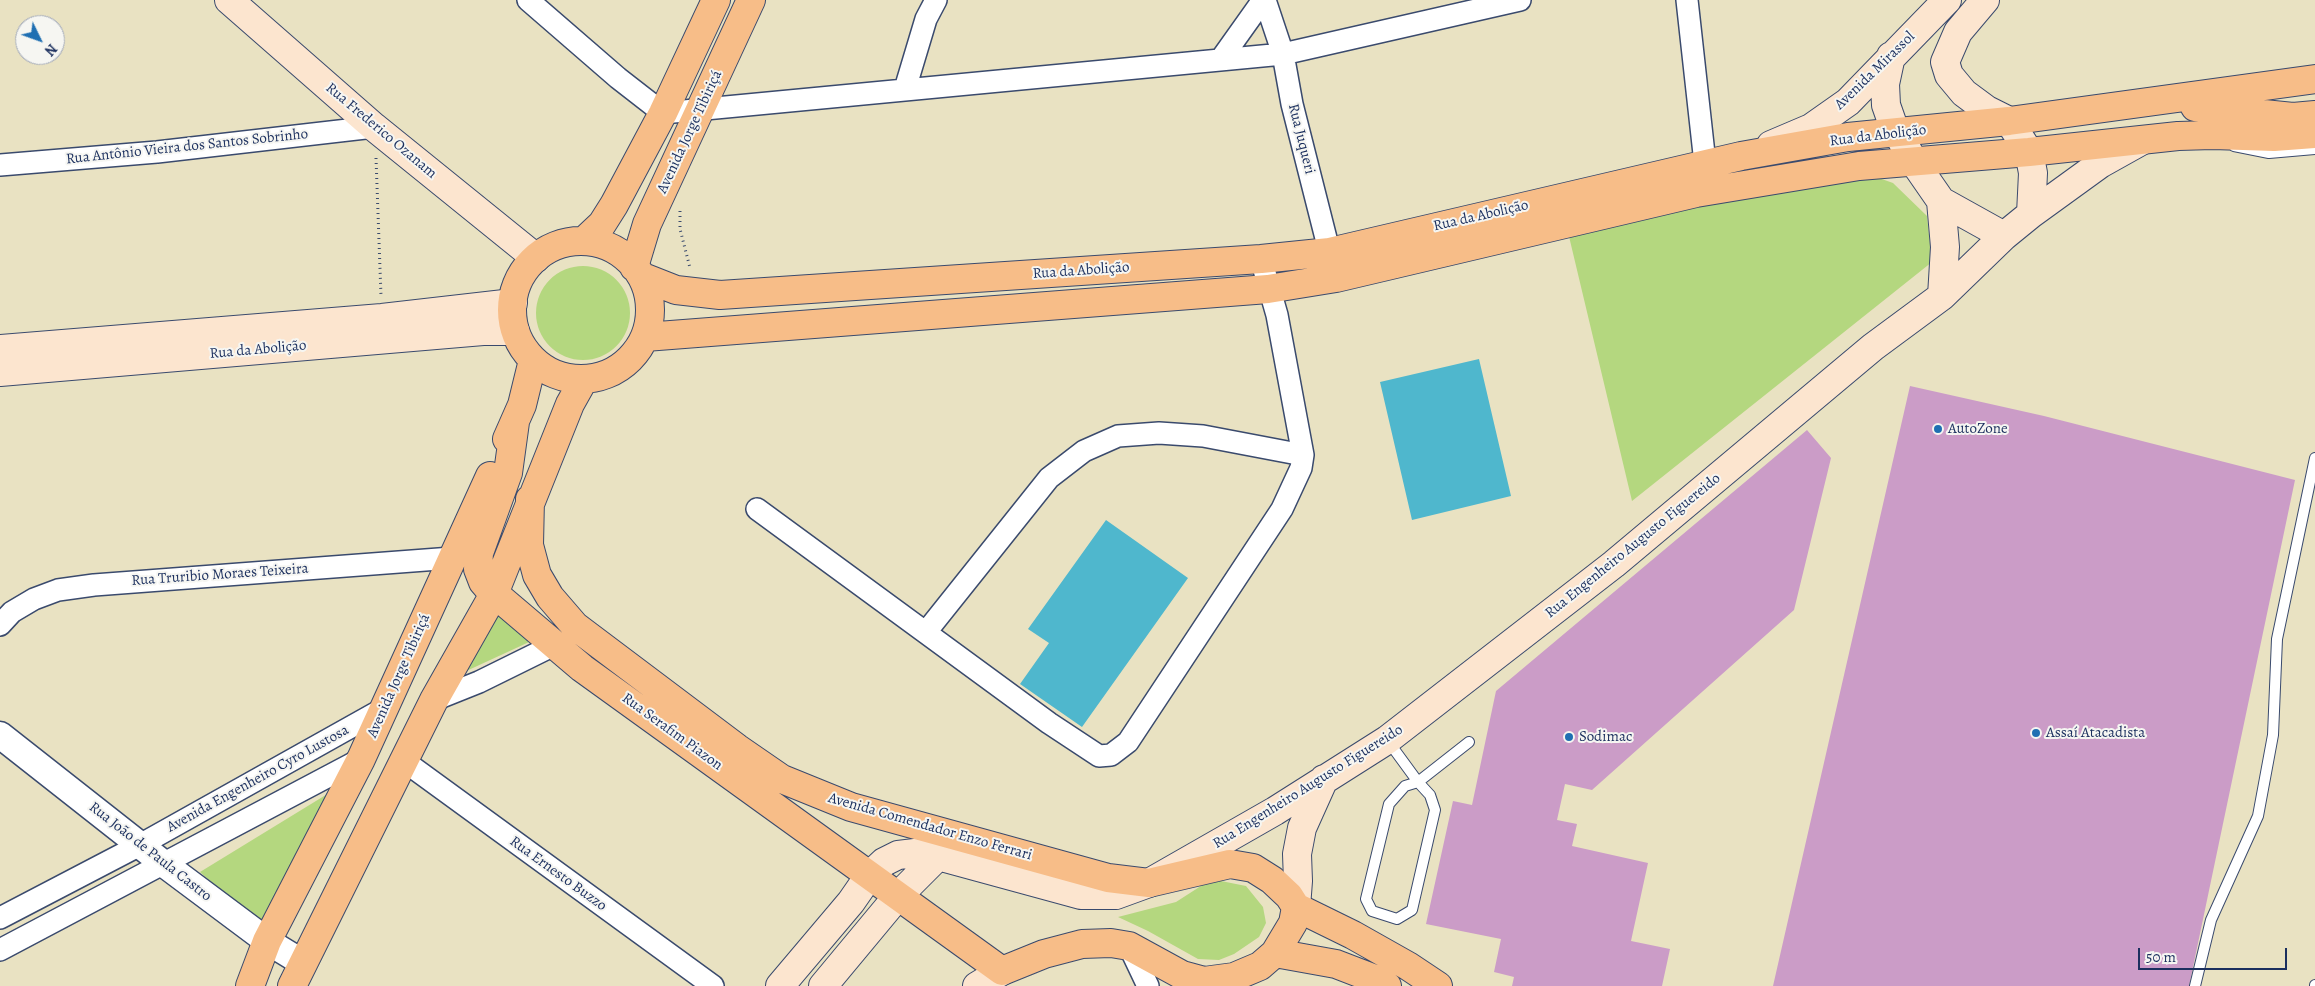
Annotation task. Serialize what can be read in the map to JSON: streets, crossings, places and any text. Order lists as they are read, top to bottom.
{
  "streets": {
    "main road": [
      "Avenida Mirassol",
      "Rua Frederico Ozanam",
      "Avenida Jorge Tibiriçá",
      "Rua da Abolição",
      "Rua Engenheiro Augusto Figuereido",
      "Rua Serafim Piazon",
      "Avenida Comendador Enzo Ferrari"
    ],
    "street": [
      "Rua Juqueri",
      "Rua Antônio Vieira dos Santos Sobrinho",
      "Rua Truribio Moraes Teixeira",
      "Avenida Engenheiro Cyro Lustosa",
      "Rua João de Paula Castro",
      "Rua Ernesto Buzzo"
    ]
  },
  "crossings": [
    ["Avenida Mirassol", "Rua da Abolição"],
    ["Rua Frederico Ozanam", "Avenida Jorge Tibiriçá"],
    ["Rua Frederico Ozanam", "Rua da Abolição"],
    ["Rua Frederico Ozanam", "Rua Antônio Vieira dos Santos Sobrinho"],
    ["Avenida Jorge Tibiriçá", "Rua da Abolição"],
    ["Avenida Jorge Tibiriçá", "Rua Truribio Moraes Teixeira"],
    ["Avenida Jorge Tibiriçá", "Rua Serafim Piazon"],
    ["Avenida Jorge Tibiriçá", "Avenida Engenheiro Cyro Lustosa"],
    ["Avenida Jorge Tibiriçá", "Rua João de Paula Castro"],
    ["Rua da Abolição", "Rua Juqueri"],
    ["Rua da Abolição", "Rua Engenheiro Augusto Figuereido"],
    ["Rua Engenheiro Augusto Figuereido", "Rua Serafim Piazon"],
    ["Rua Engenheiro Augusto Figuereido", "Avenida Comendador Enzo Ferrari"],
    ["Avenida Engenheiro Cyro Lustosa", "Rua João de Paula Castro"]
  ],
  "places": ["AutoZone", "Assaí Atacadista", "Sodimac"],
  "scale_bar": "50 m",
  "north": "bottom right"
}
